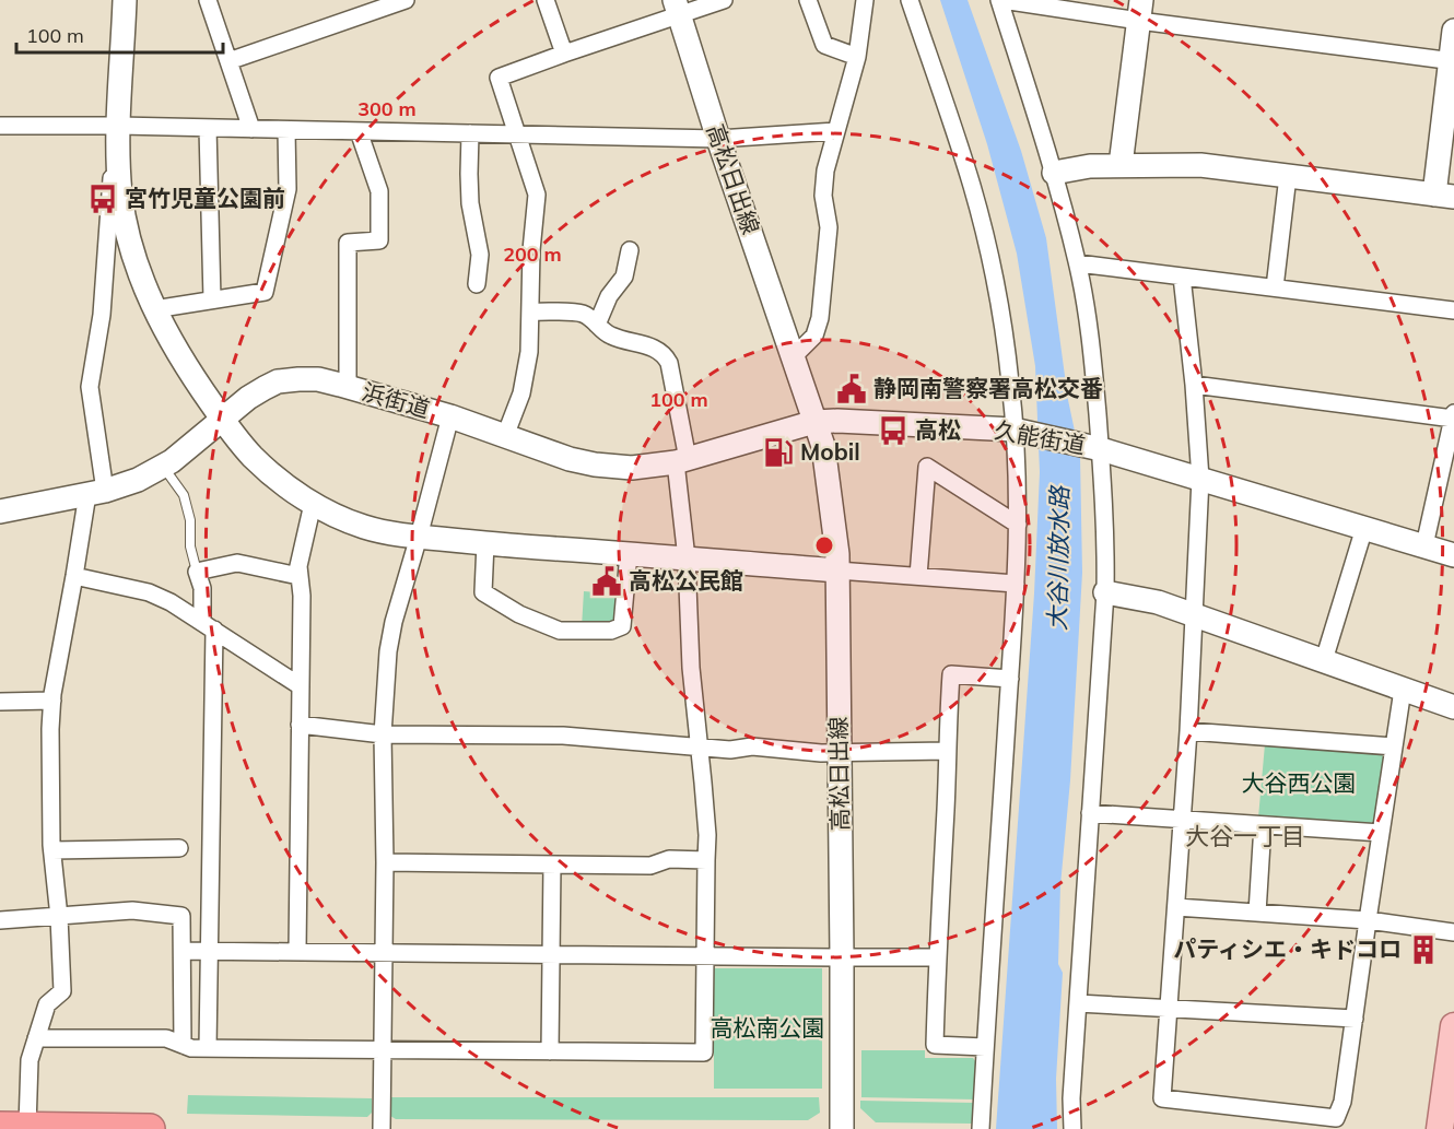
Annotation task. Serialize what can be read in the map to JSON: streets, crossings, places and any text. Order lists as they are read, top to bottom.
{
  "streets": {
    "street": ["高松日出線", "浜街道", "久能街道"]
  },
  "crossings": [
    ["高松日出線", "浜街道"],
    ["高松日出線", "久能街道"],
    ["浜街道", "久能街道"]
  ],
  "districts": ["大谷一丁目"],
  "water": ["大谷川放水路"],
  "parks": ["大谷西公園", "高松南公園"],
  "places": {
    "bus stop": ["宮竹児童公園前", "高松"],
    "public building": ["静岡南警察署高松交番", "高松公民館"],
    "fuel station": ["Mobil"],
    "building": ["パティシエ・キドコロ"]
  },
  "scale_bar": "100 m",
  "rings": ["300 m", "200 m", "100 m"]
}
